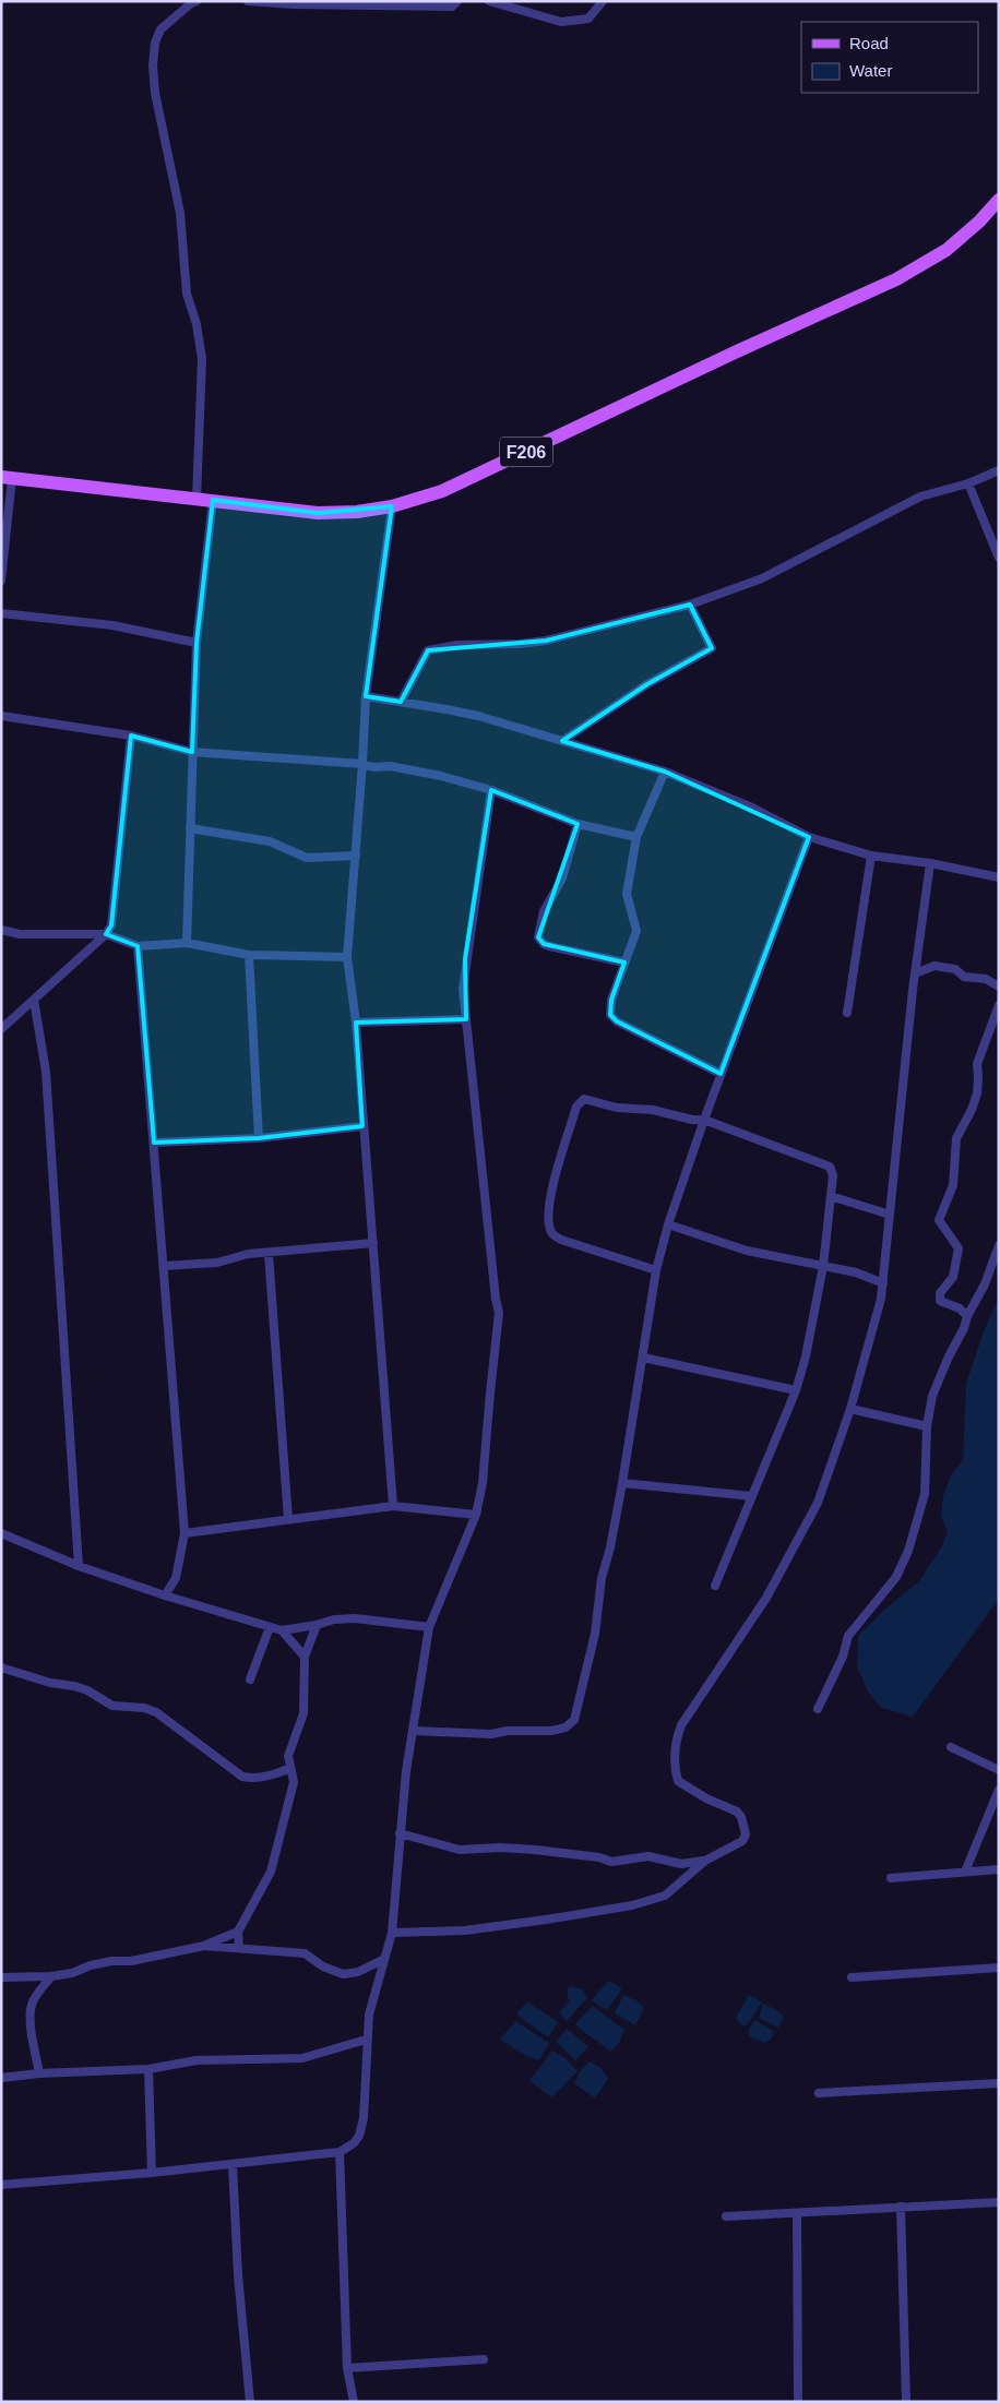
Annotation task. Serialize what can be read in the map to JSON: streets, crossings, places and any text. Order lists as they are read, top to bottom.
{
  "streets": {
    "main road": ["F206"]
  },
  "legend": ["Road", "Water"]
}
